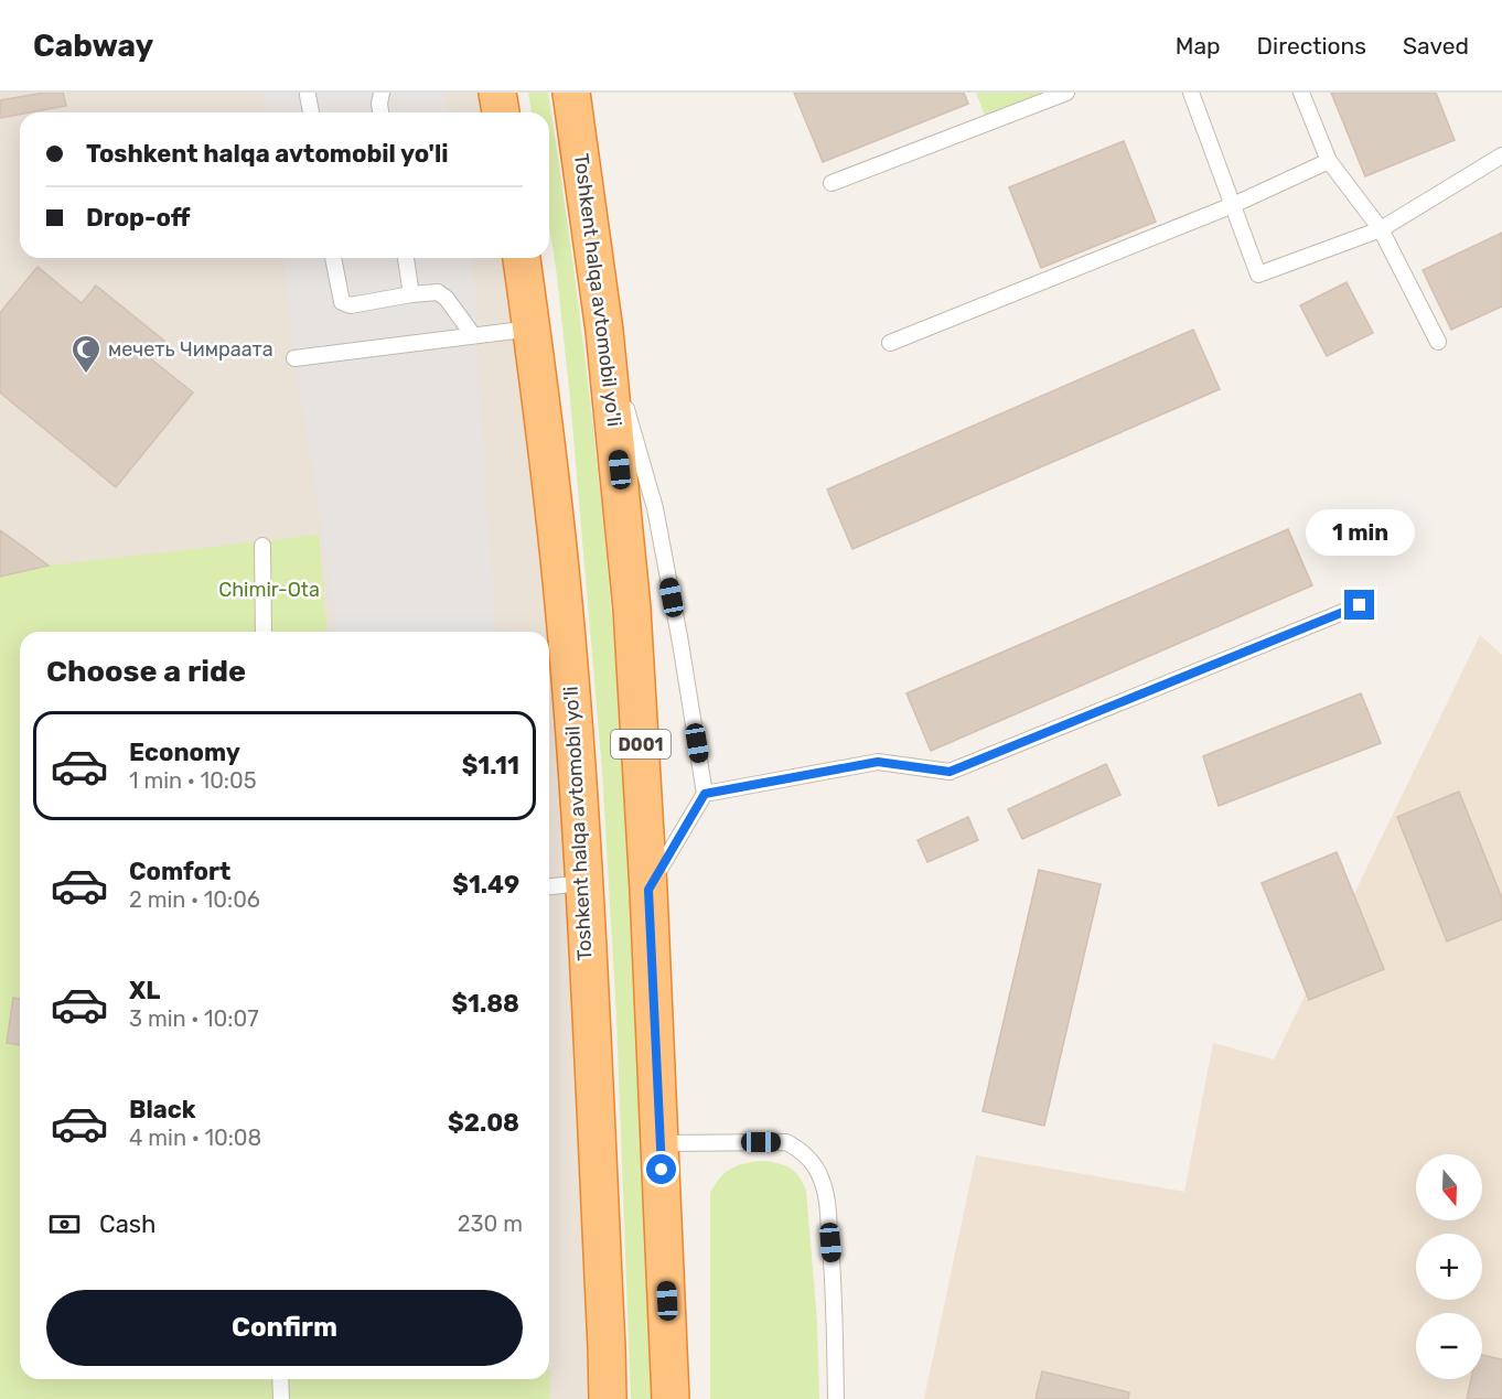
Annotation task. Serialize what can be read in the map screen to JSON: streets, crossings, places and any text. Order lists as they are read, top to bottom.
{
  "streets": {
    "highway": ["Toshkent halqa avtomobil yo'li", "D001"]
  },
  "parks": ["Chimir-Ota"],
  "places": {
    "mosque": ["мечеть Чимраата"]
  },
  "north": "bottom",
  "page": {
    "header": "Cabway",
    "nav": ["Map", "Directions", "Saved"],
    "banner": ["Toshkent halqa avtomobil yo'li", "Drop-off"],
    "bubble": "1 min",
    "heading": "Choose a ride",
    "list": [
      {
        "name": "Economy",
        "note": "1 min · 10:05",
        "value": "$1.11"
      },
      {
        "name": "Comfort",
        "note": "2 min · 10:06",
        "value": "$1.49"
      },
      {
        "name": "XL",
        "note": "3 min · 10:07",
        "value": "$1.88"
      },
      {
        "name": "Black",
        "note": "4 min · 10:08",
        "value": "$2.08"
      }
    ],
    "map_buttons": ["+", "−"],
    "pay": ["Cash", "230 m"],
    "buttons": "Confirm"
  }
}
